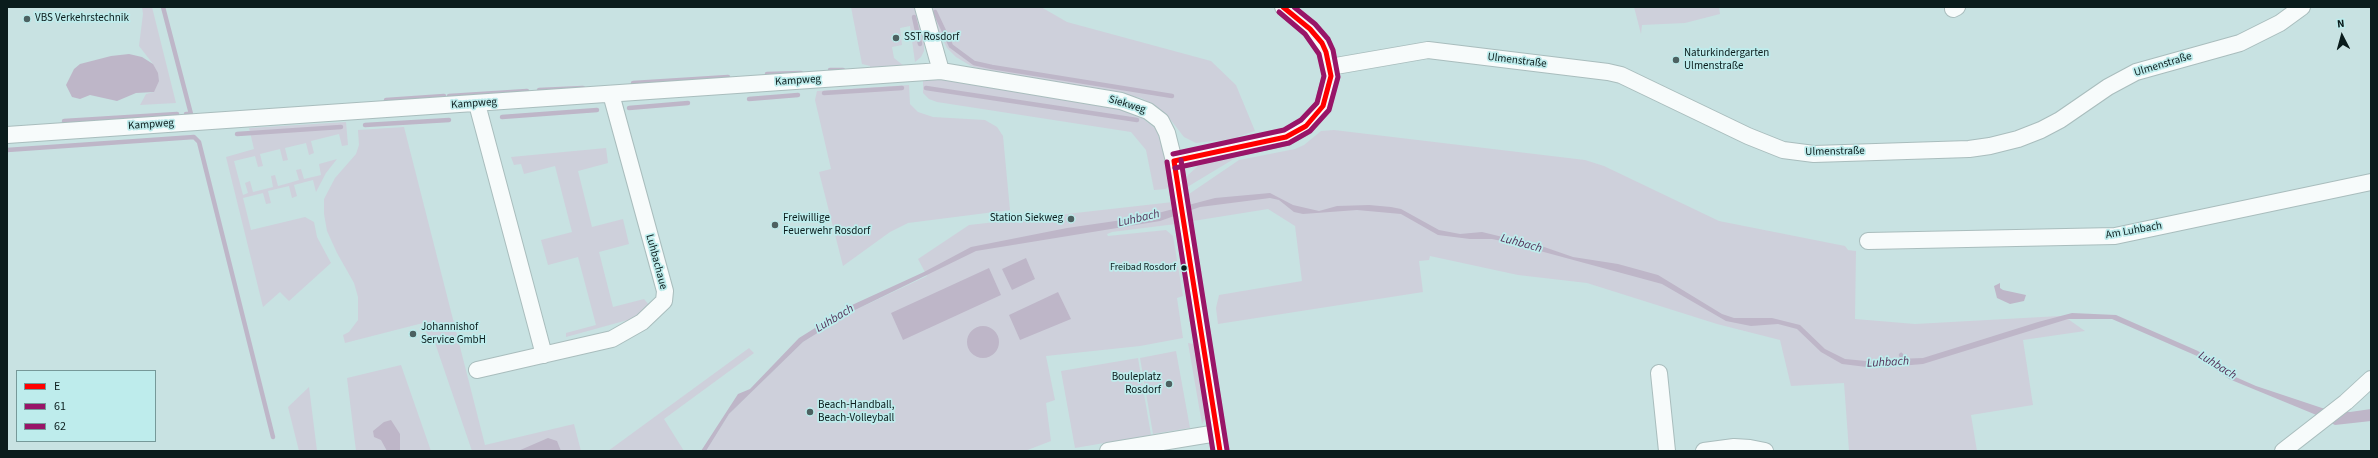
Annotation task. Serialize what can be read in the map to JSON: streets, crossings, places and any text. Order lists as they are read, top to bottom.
{
  "streets": {
    "street": [
      "Ulmenstraße",
      "Kampweg",
      "Siekweg",
      "Am Luhbach",
      "Luhbachaue"
    ]
  },
  "crossings": [
    ["Kampweg", "Siekweg"],
    ["Kampweg", "Luhbachaue"]
  ],
  "water": ["Luhbach"],
  "places": [
    "VBS Verkehrstechnik",
    "SST Rosdorf",
    "Naturkindergarten Ulmenstraße",
    "Station Siekweg",
    "Freiwillige Feuerwehr Rosdorf",
    "Freibad Rosdorf",
    "Johannishof Service GmbH",
    "Bouleplatz Rosdorf",
    "Beach-Handball, Beach-Volleyball"
  ],
  "lines": ["transit line E", "transit line 61", "transit line 62"],
  "legend": ["E", "61", "62"],
  "north": "top"
}
